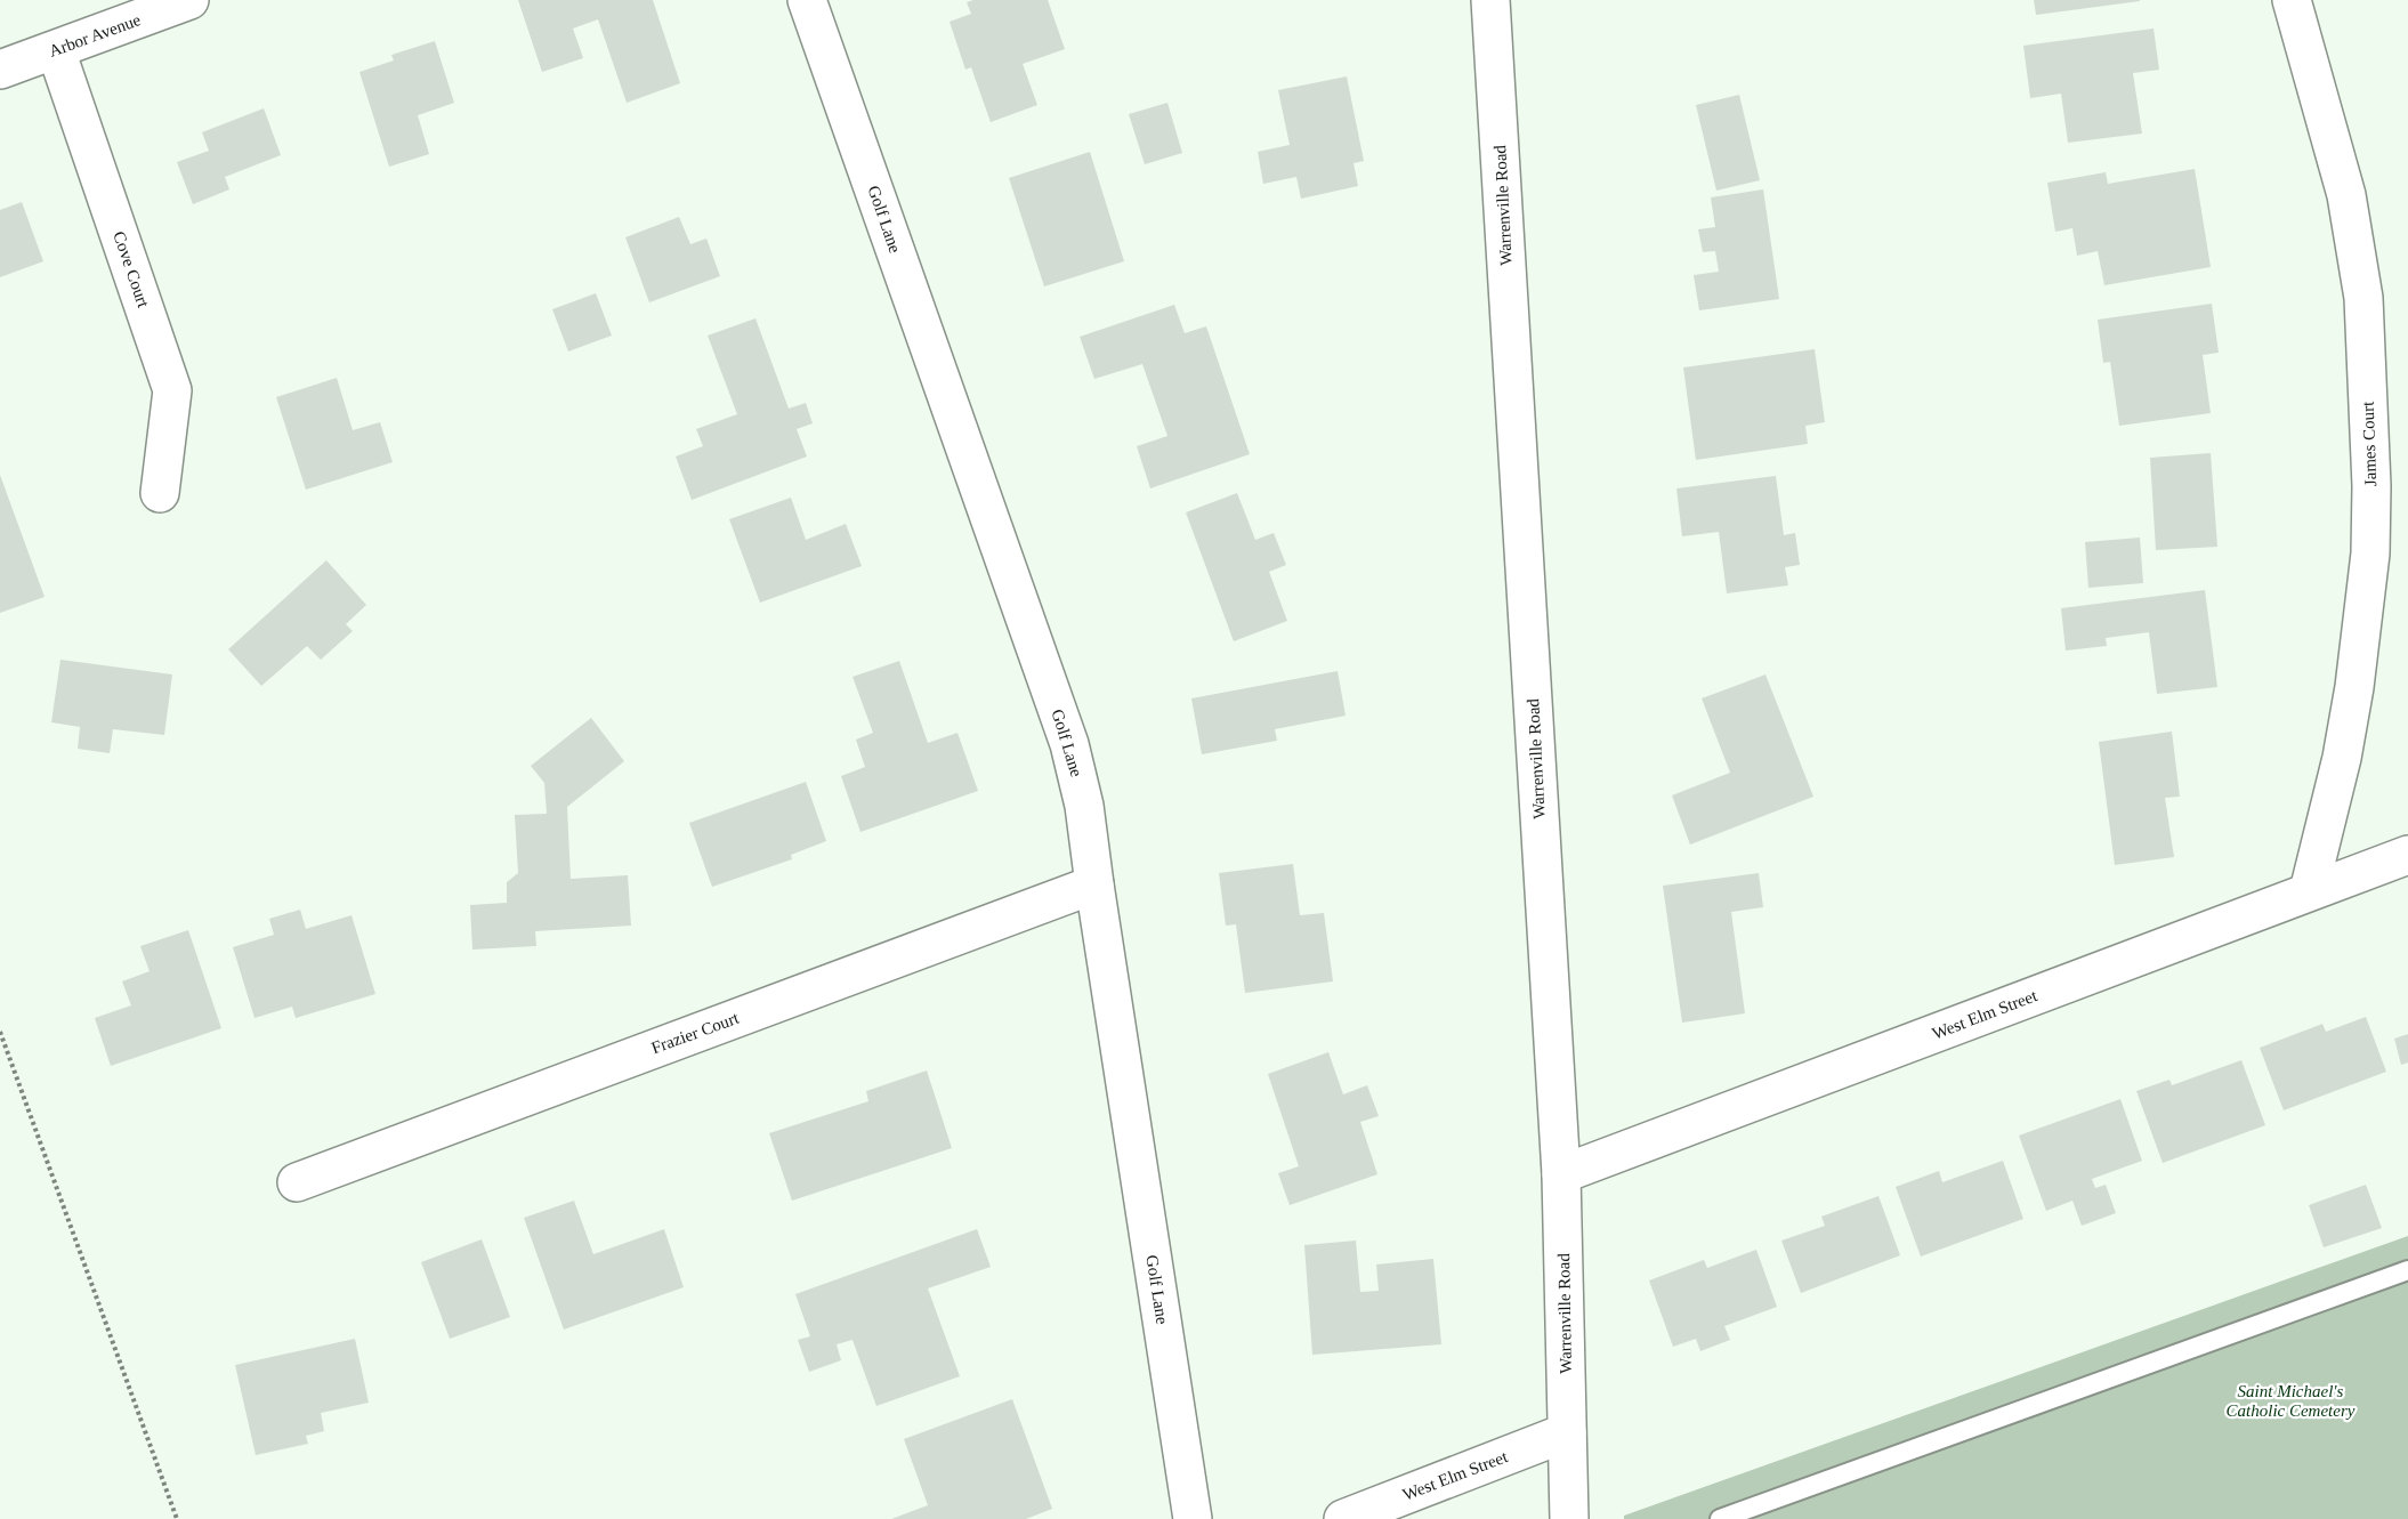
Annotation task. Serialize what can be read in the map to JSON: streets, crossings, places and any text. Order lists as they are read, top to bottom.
{
  "streets": {
    "street": [
      "Arbor Avenue",
      "Warrenville Road",
      "Golf Lane",
      "Cove Court",
      "James Court",
      "West Elm Street",
      "Frazier Court"
    ]
  },
  "crossings": [
    ["Arbor Avenue", "Cove Court"],
    ["Warrenville Road", "West Elm Street"],
    ["Golf Lane", "Frazier Court"],
    ["James Court", "West Elm Street"]
  ],
  "parks": ["Saint Michael's Catholic Cemetery"]
}
